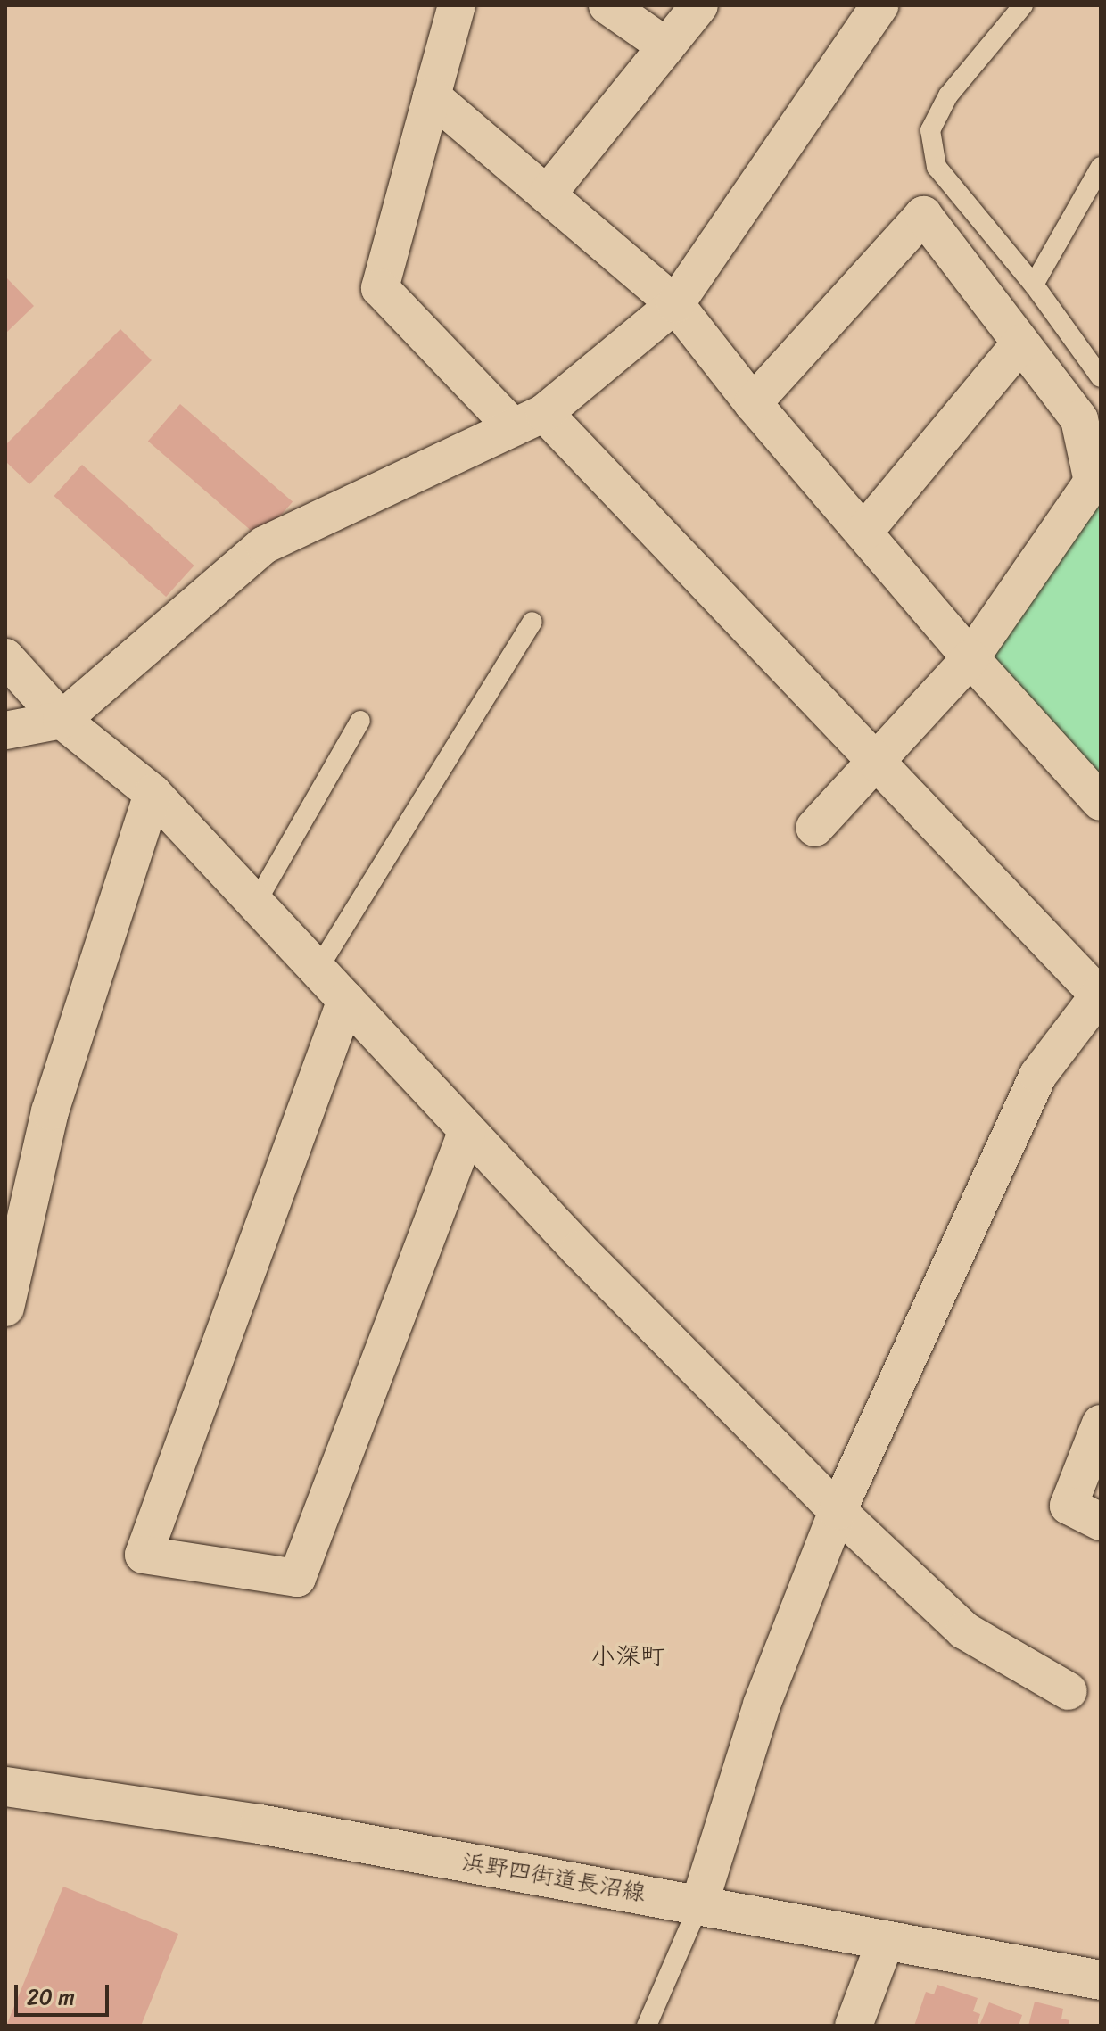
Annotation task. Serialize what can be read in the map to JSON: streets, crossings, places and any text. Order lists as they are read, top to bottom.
{
  "streets": {
    "main road": ["浜野四街道長沼線"]
  },
  "districts": ["小深町"],
  "scale_bar": "20 m"
}
